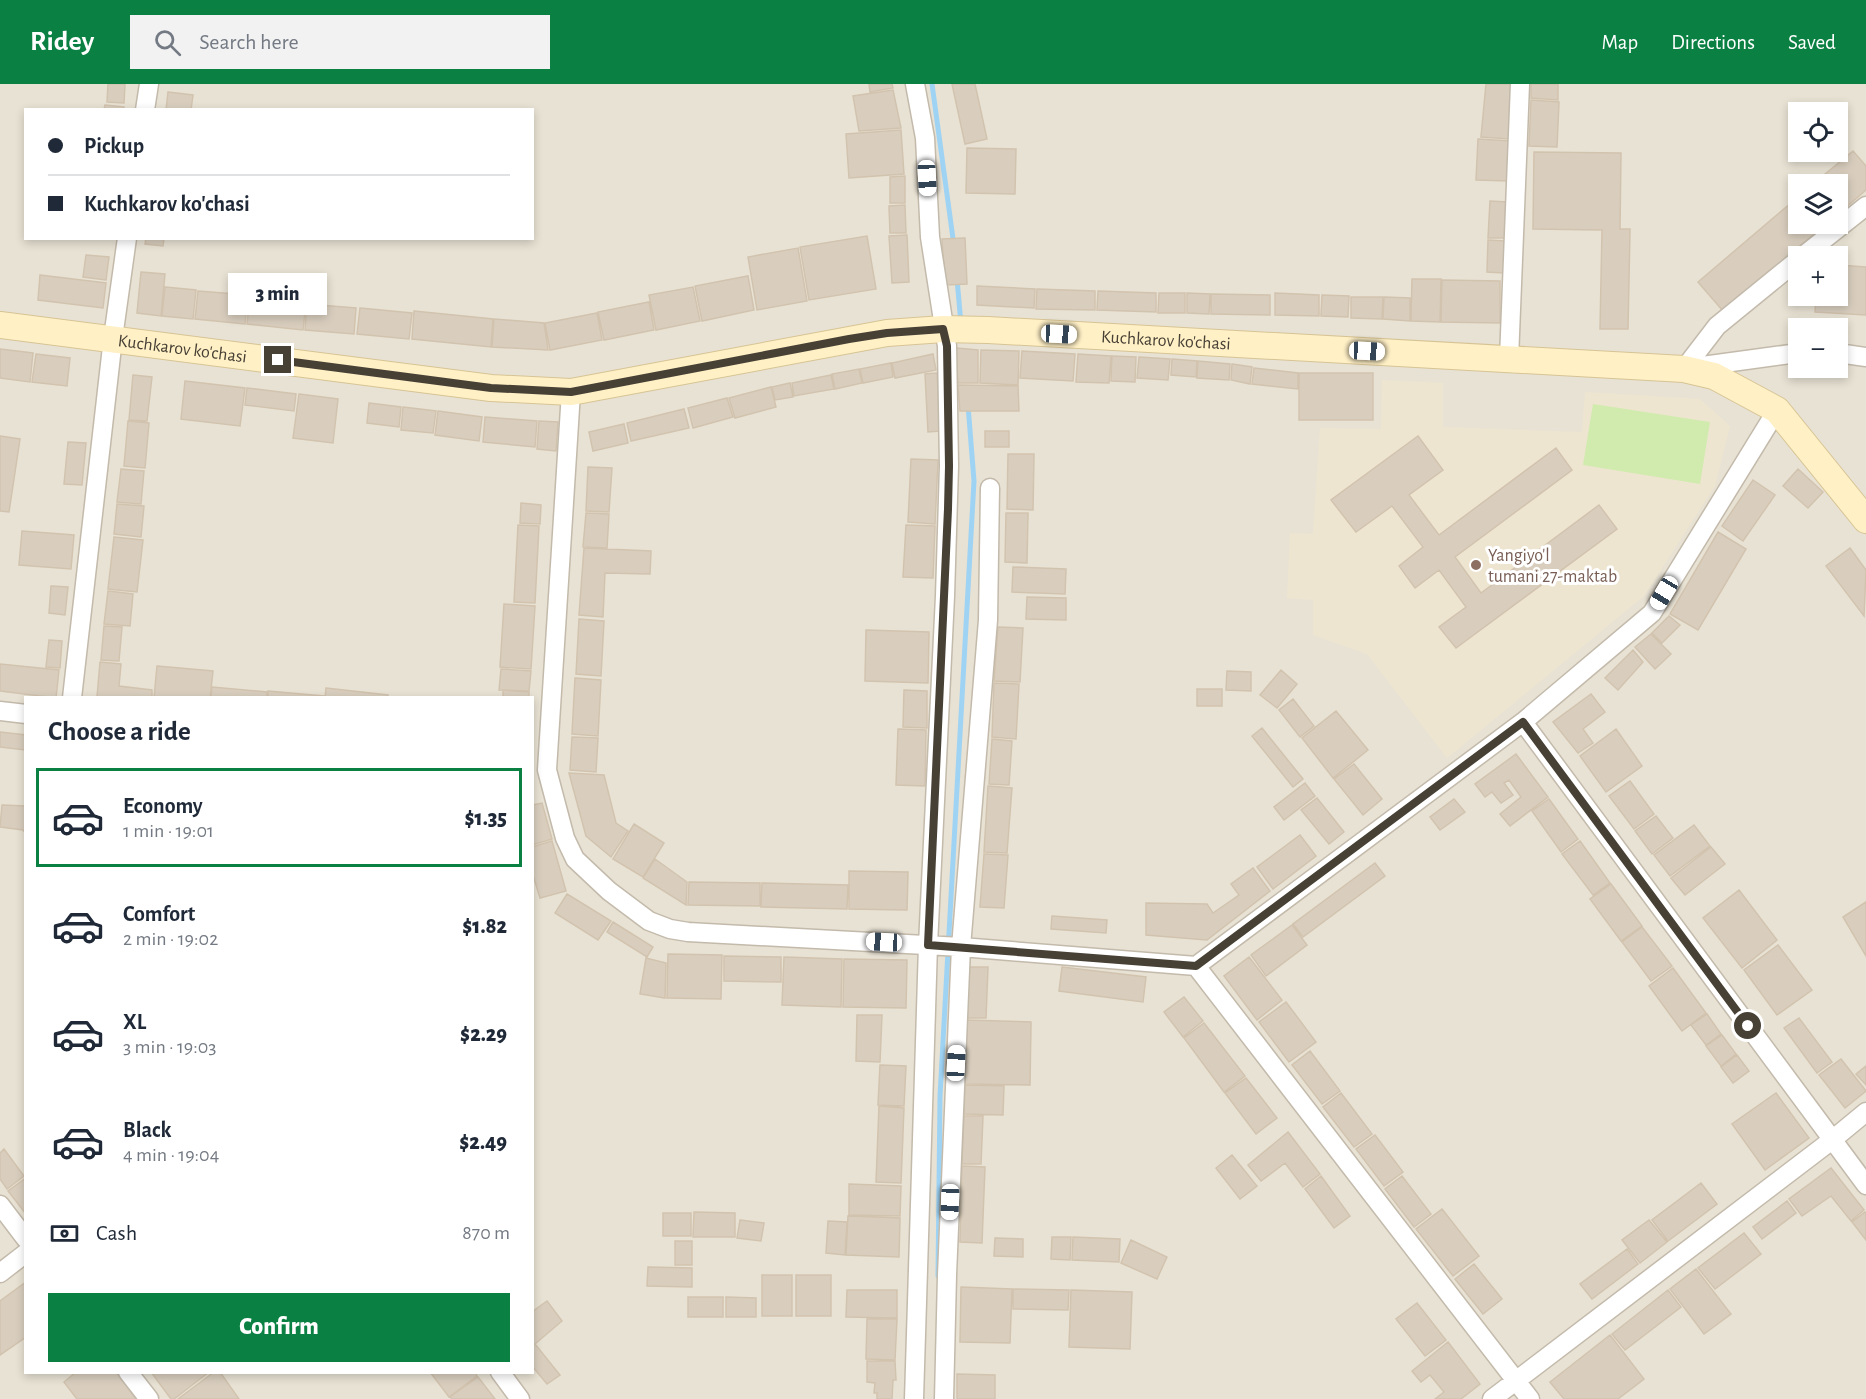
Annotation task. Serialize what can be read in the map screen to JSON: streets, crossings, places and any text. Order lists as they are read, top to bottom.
{
  "streets": {
    "main road": ["Kuchkarov ko'chasi"]
  },
  "places": ["Yangiyo'l tumani 27-maktab"],
  "page": {
    "header": "Ridey",
    "search": "Search here",
    "nav": ["Map", "Directions", "Saved"],
    "map_buttons": ["+", "−"],
    "banner": ["Pickup", "Kuchkarov ko'chasi"],
    "bubble": "3 min",
    "heading": "Choose a ride",
    "list": [
      {
        "name": "Economy",
        "note": "1 min · 19:01",
        "value": "$1.35"
      },
      {
        "name": "Comfort",
        "note": "2 min · 19:02",
        "value": "$1.82"
      },
      {
        "name": "XL",
        "note": "3 min · 19:03",
        "value": "$2.29"
      },
      {
        "name": "Black",
        "note": "4 min · 19:04",
        "value": "$2.49"
      }
    ],
    "pay": ["Cash", "870 m"],
    "buttons": "Confirm"
  }
}
